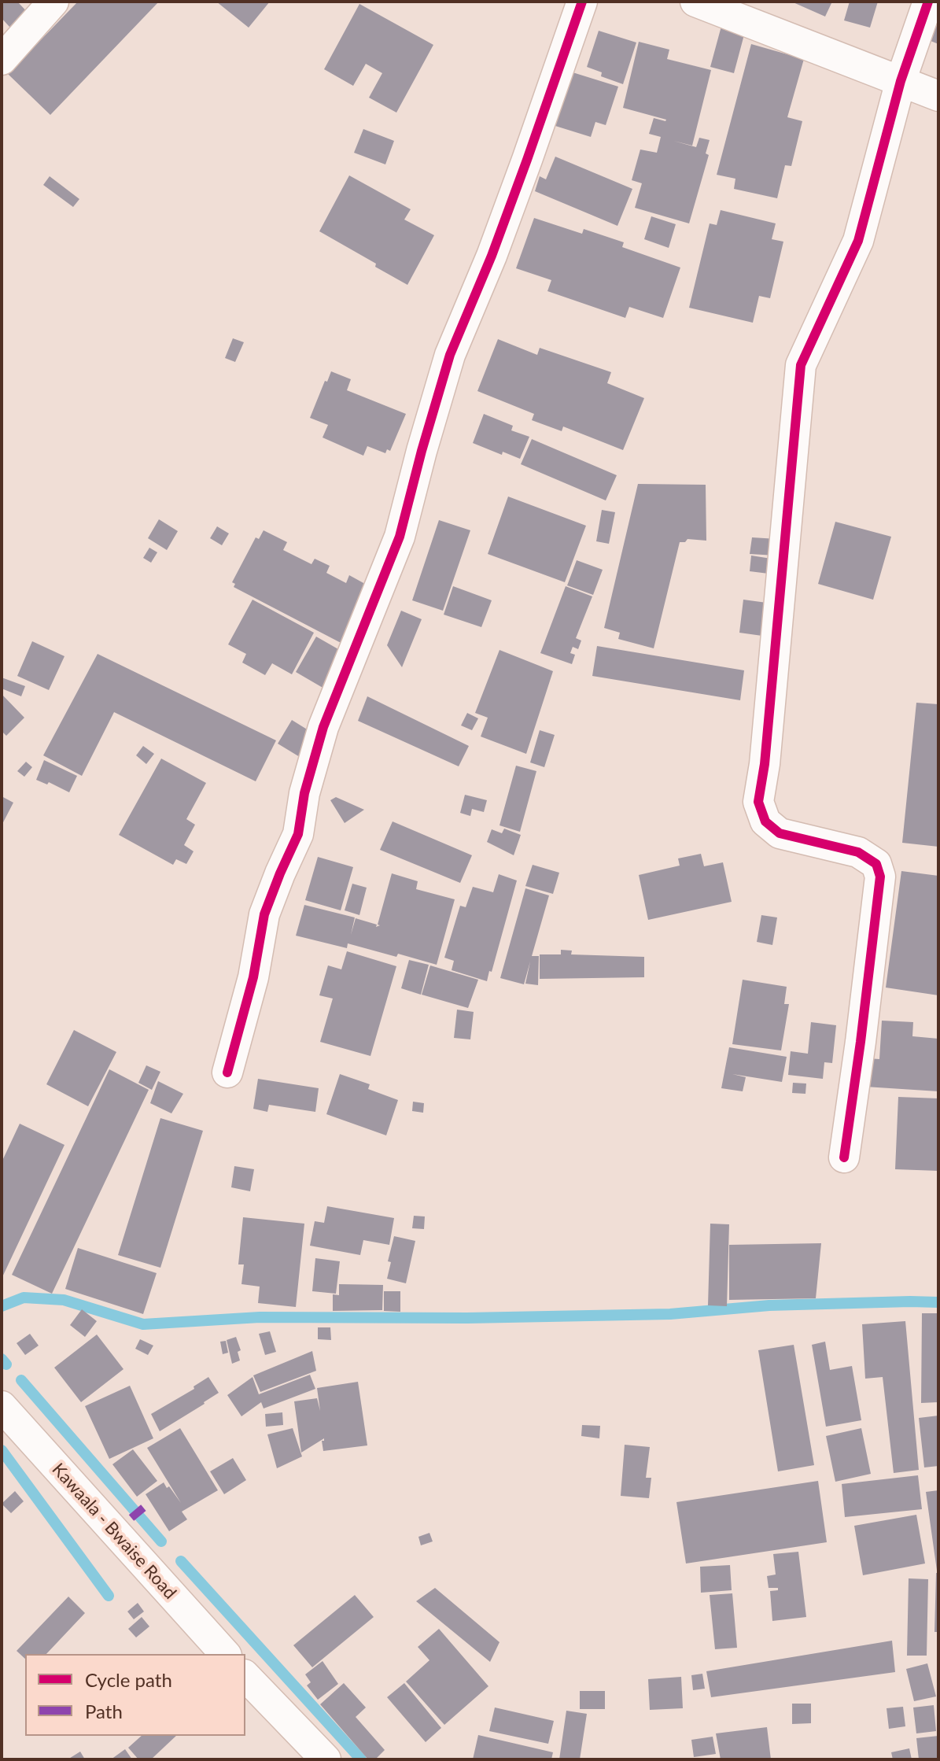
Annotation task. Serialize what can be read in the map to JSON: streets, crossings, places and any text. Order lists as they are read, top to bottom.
{
  "streets": {
    "street": ["Kawaala - Bwaise Road"]
  },
  "legend": ["Cycle path", "Path"]
}
